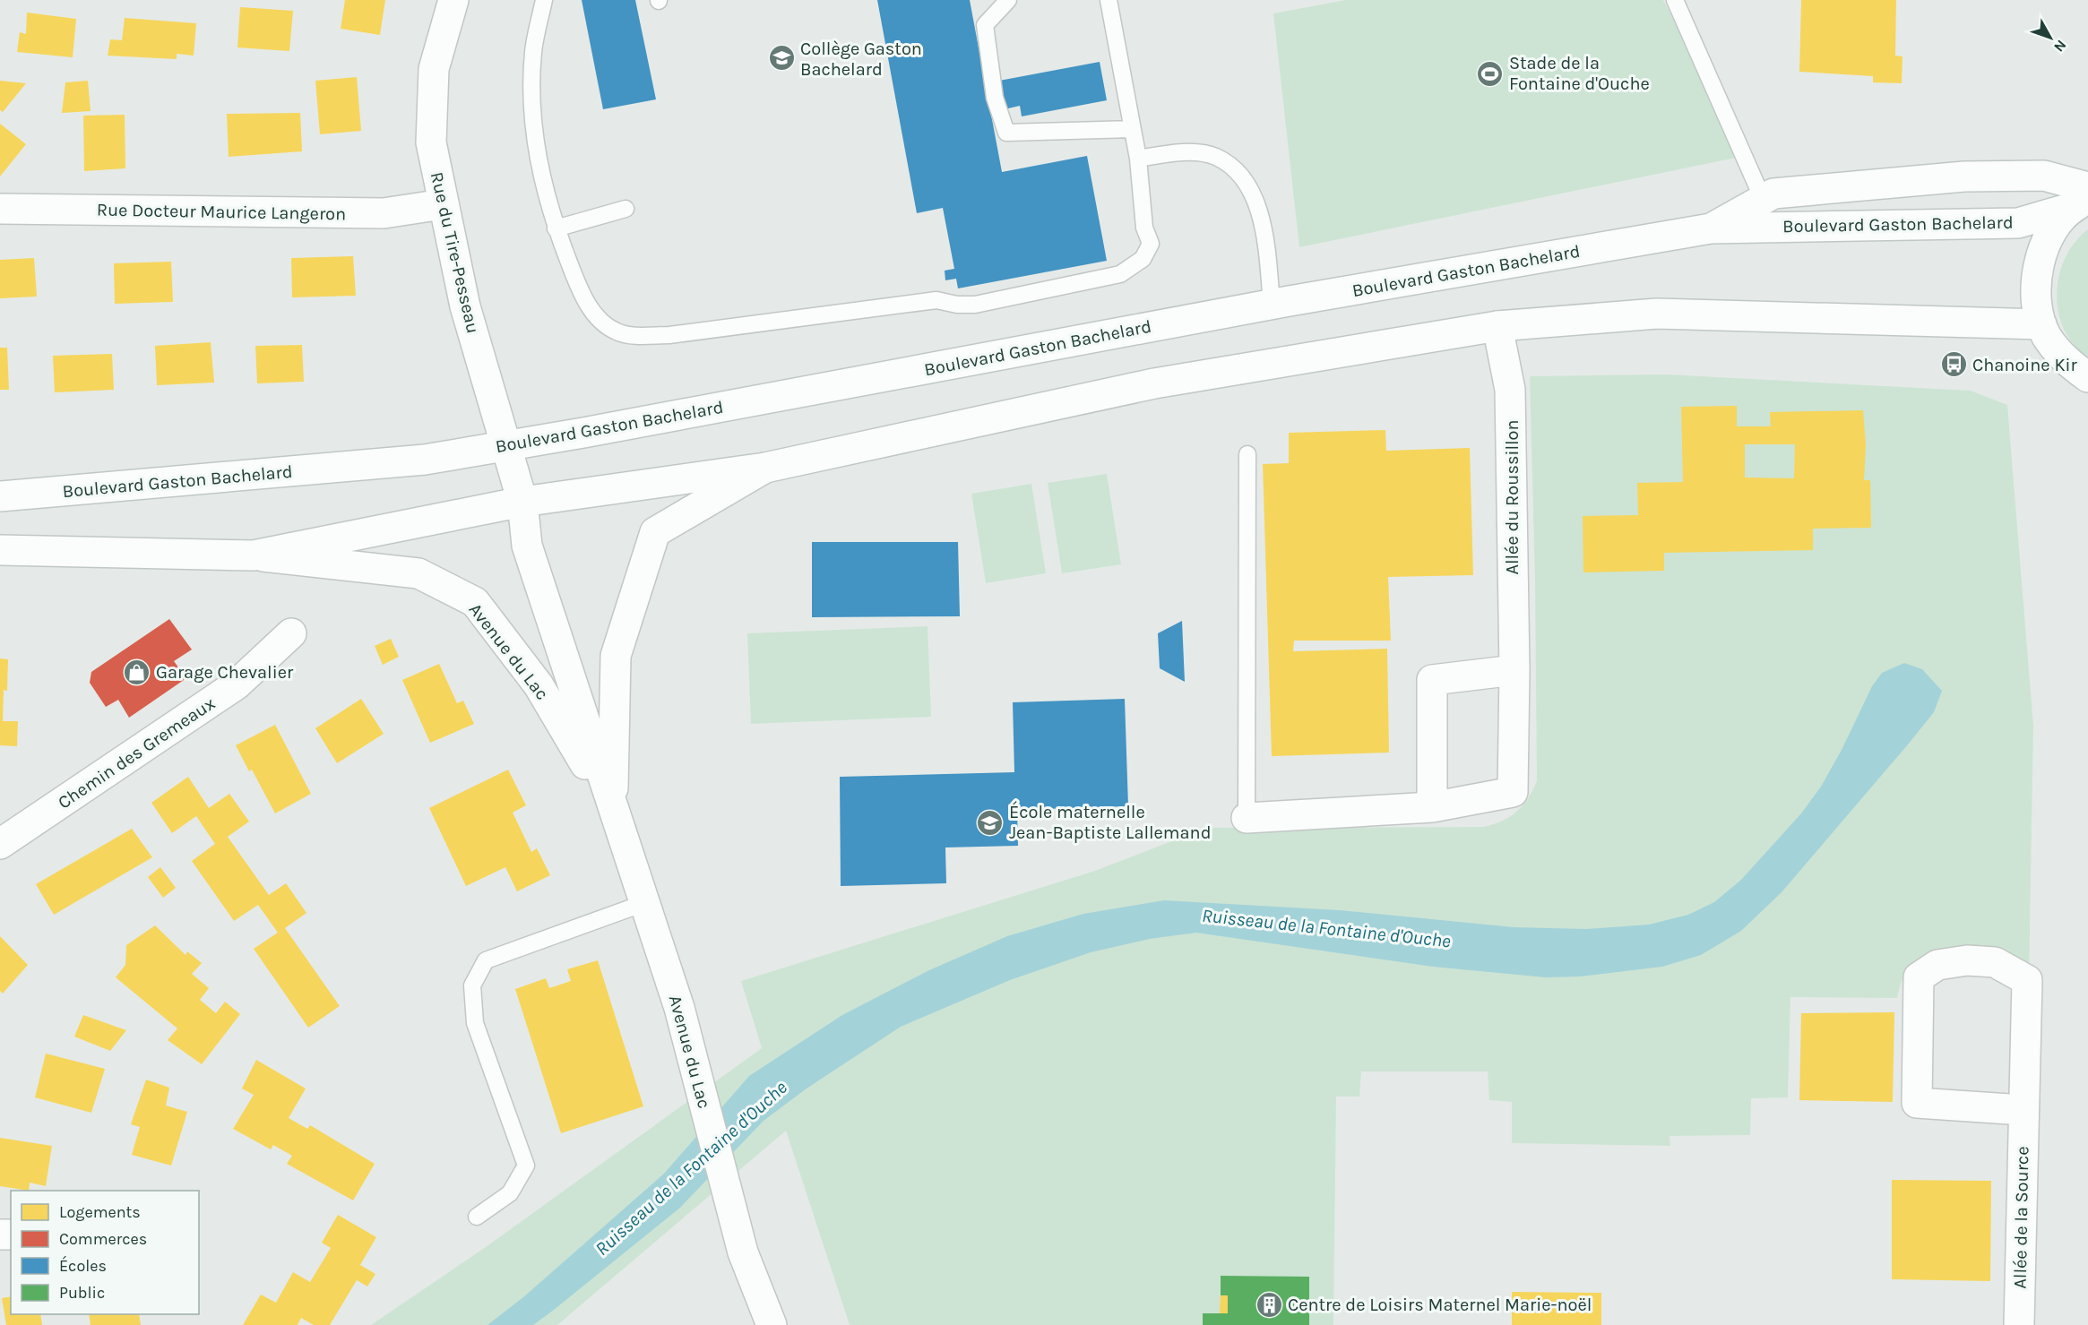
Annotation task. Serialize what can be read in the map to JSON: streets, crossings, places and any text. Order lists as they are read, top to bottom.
{
  "streets": {
    "street": [
      "Rue Docteur Maurice Langeron",
      "Boulevard Gaston Bachelard",
      "Rue du Tire-Pesseau",
      "Allée du Roussillon",
      "Avenue du Lac",
      "Chemin des Gremeaux",
      "Allée de la Source"
    ]
  },
  "crossings": [
    ["Rue Docteur Maurice Langeron", "Rue du Tire-Pesseau"],
    ["Boulevard Gaston Bachelard", "Rue du Tire-Pesseau"],
    ["Rue du Tire-Pesseau", "Avenue du Lac"]
  ],
  "water": ["Ruisseau de la Fontaine d'Ouche"],
  "places": {
    "school or university": ["Collège Gaston Bachelard", "École maternelle Jean-Baptiste Lallemand"],
    "sports": ["Stade de la Fontaine d'Ouche"],
    "bus stop": ["Chanoine Kir"],
    "shop": ["Garage Chevalier"],
    "building": ["Centre de Loisirs Maternel Marie-noël"]
  },
  "legend": [
    "Logements",
    "Commerces",
    "Écoles",
    "Public"
  ],
  "north": "bottom right"
}
